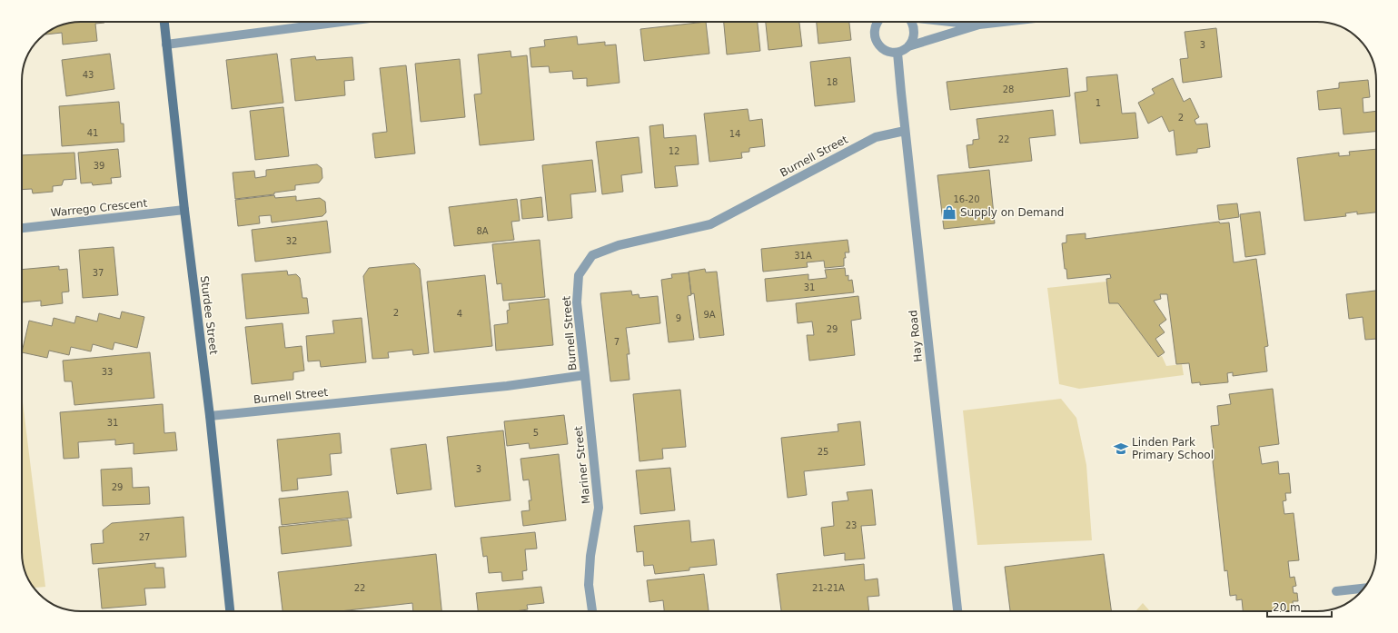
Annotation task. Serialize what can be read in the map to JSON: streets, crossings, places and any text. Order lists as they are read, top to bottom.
{
  "streets": {
    "street": [
      "Burnell Street",
      "Warrego Crescent",
      "Sturdee Street",
      "Hay Road",
      "Mariner Street"
    ]
  },
  "crossings": [
    ["Burnell Street", "Sturdee Street"],
    ["Burnell Street", "Hay Road"],
    ["Burnell Street", "Mariner Street"],
    ["Warrego Crescent", "Sturdee Street"]
  ],
  "places": {
    "shop": ["Supply on Demand"],
    "school or university": ["Linden Park Primary School"]
  },
  "house_numbers": [
    "3",
    "43",
    "18",
    "28",
    "1",
    "2",
    "41",
    "14",
    "22",
    "12",
    "39",
    "16-20",
    "8A",
    "32",
    "31A",
    "37",
    "31",
    "2",
    "4",
    "9A",
    "9",
    "29",
    "7",
    "33",
    "31",
    "5",
    "25",
    "3",
    "29",
    "23",
    "27",
    "22",
    "21-21A"
  ],
  "scale_bar": "20 m"
}
